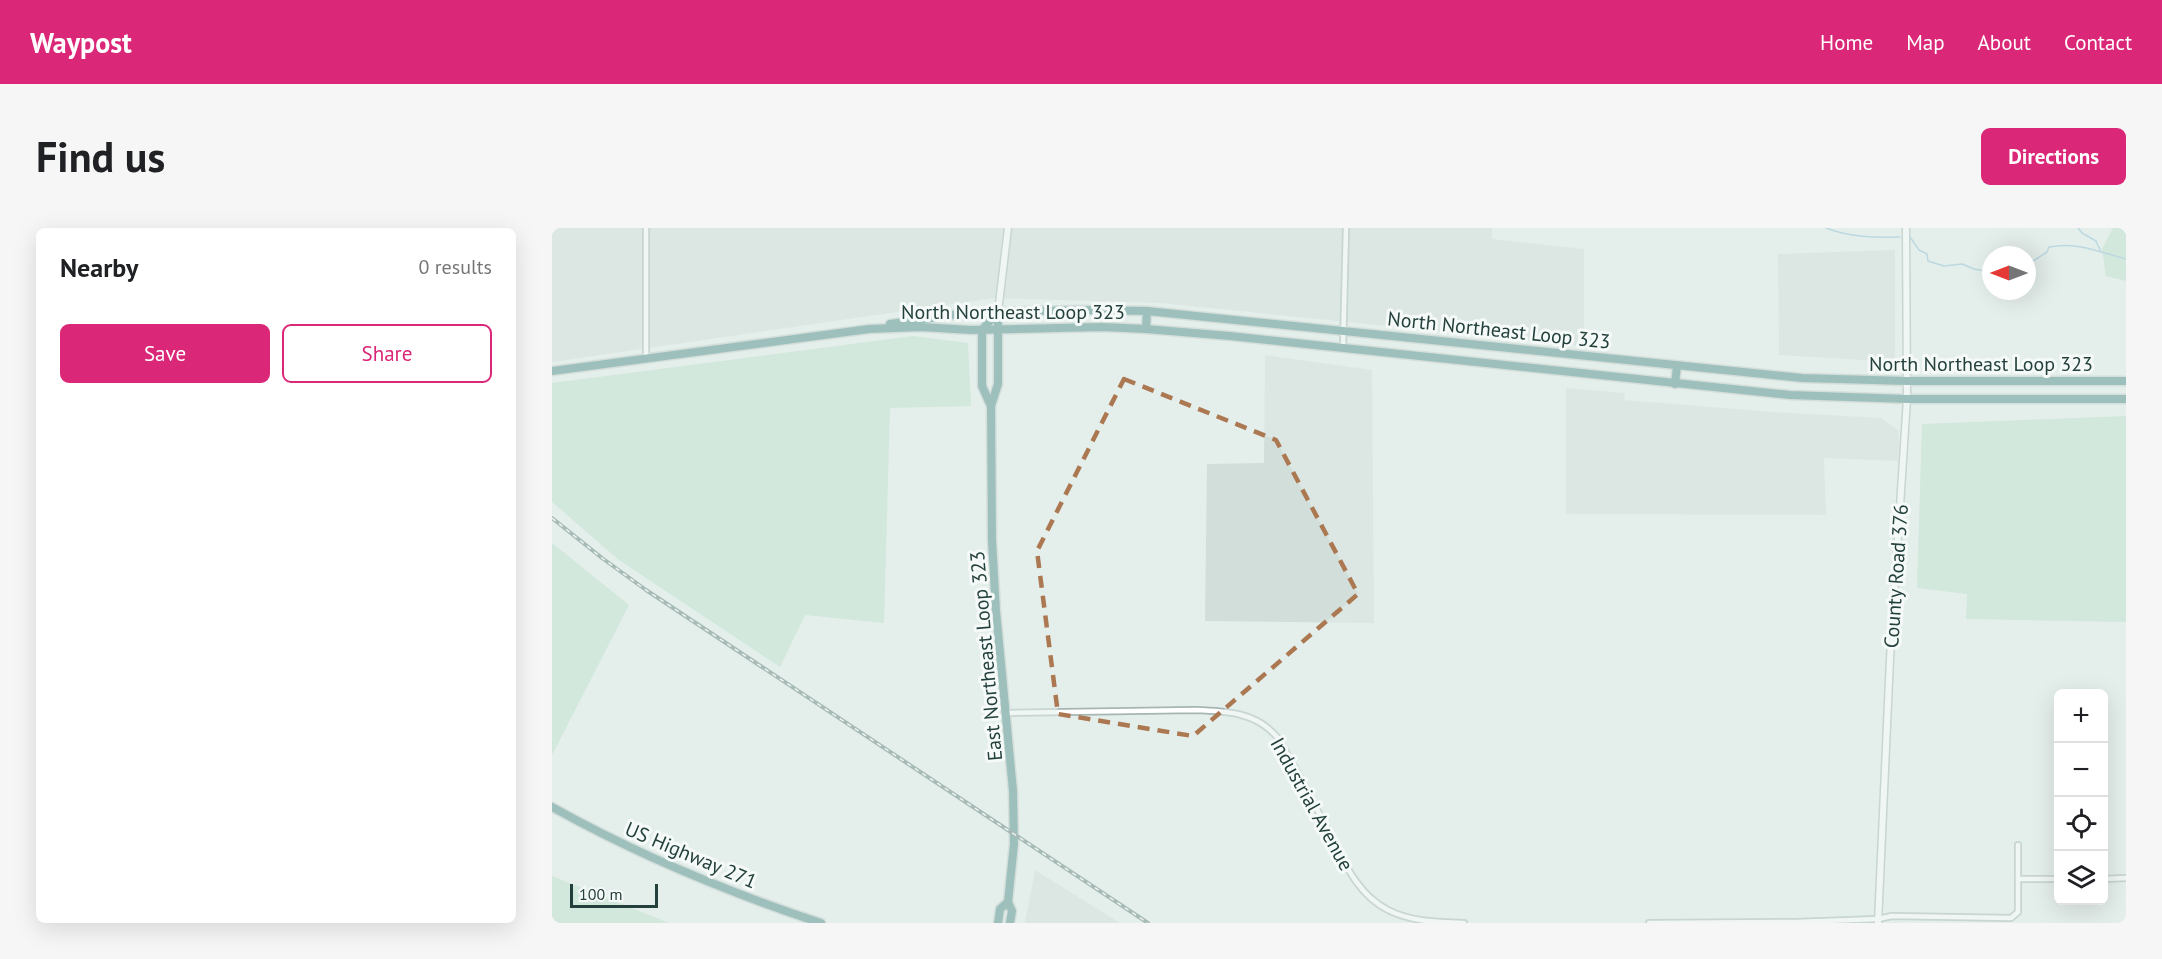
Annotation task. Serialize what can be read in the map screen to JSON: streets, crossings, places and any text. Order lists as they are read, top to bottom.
{
  "streets": {
    "highway": ["North Northeast Loop 323", "East Northeast Loop 323", "US Highway 271"],
    "street": ["County Road 376", "Industrial Avenue"]
  },
  "crossings": [
    ["North Northeast Loop 323", "County Road 376"],
    ["North Northeast Loop 323", "East Northeast Loop 323"],
    ["East Northeast Loop 323", "Industrial Avenue"]
  ],
  "scale_bar": "100 m",
  "north": "left",
  "page": {
    "header": "Waypost",
    "nav": [
      "Home",
      "Map",
      "About",
      "Contact"
    ],
    "buttons": [
      "Directions",
      ["Save", "Share"]
    ],
    "title": "Find us",
    "heading": ["Nearby", "0 results"],
    "map_buttons": ["+", "−"],
    "scale": "100 m"
  }
}
